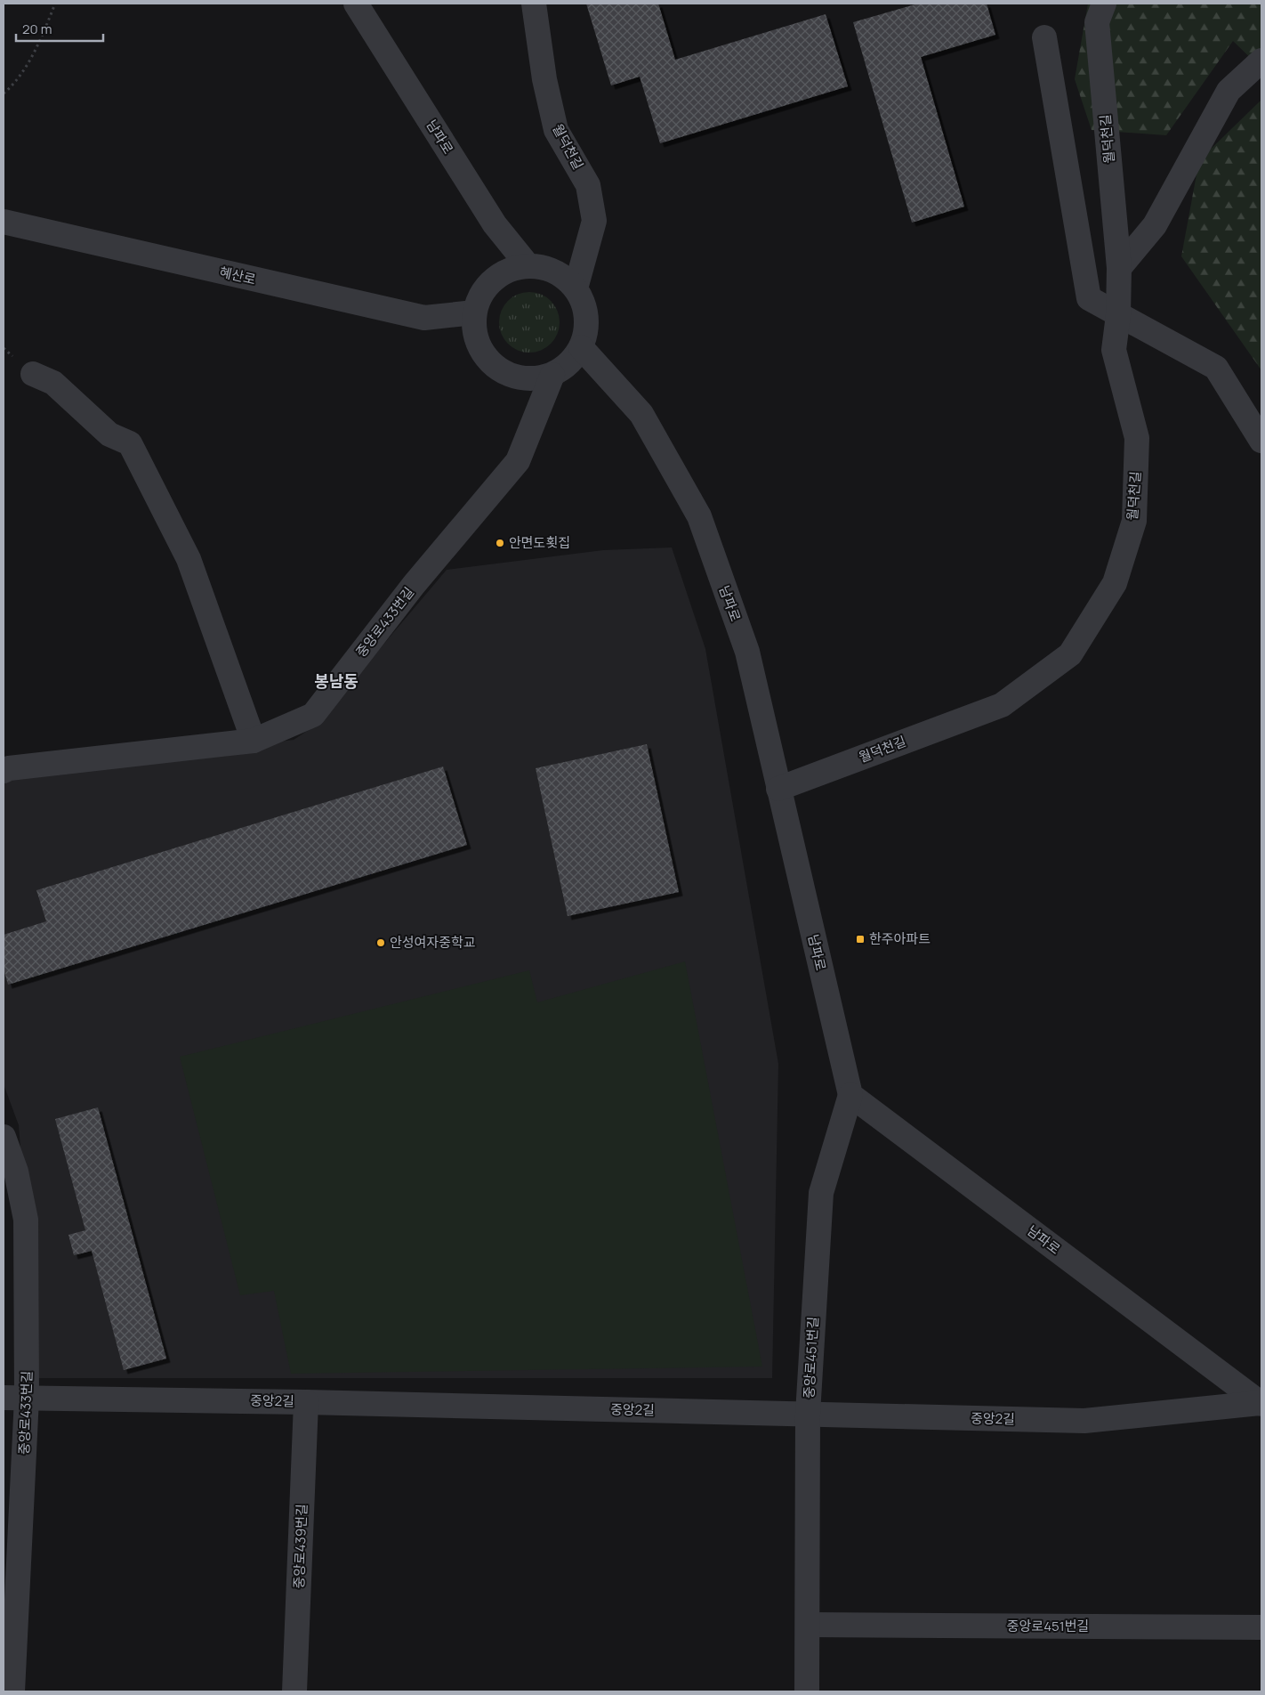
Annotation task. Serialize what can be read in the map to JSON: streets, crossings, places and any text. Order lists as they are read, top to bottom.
{
  "streets": {
    "street": [
      "남파로",
      "월덕천길",
      "혜산로",
      "중앙로433번길",
      "중앙로451번길",
      "중앙2길",
      "중앙로439번길"
    ]
  },
  "crossings": [
    ["남파로", "월덕천길"],
    ["남파로", "혜산로"],
    ["남파로", "중앙로433번길"],
    ["남파로", "중앙로451번길"],
    ["남파로", "중앙2길"],
    ["월덕천길", "혜산로"],
    ["월덕천길", "중앙로433번길"],
    ["혜산로", "중앙로433번길"],
    ["중앙로433번길", "중앙2길"],
    ["중앙로451번길", "중앙2길"],
    ["중앙2길", "중앙로439번길"]
  ],
  "districts": ["봉남동"],
  "places": {
    "other": ["안면도횟집", "안성여자중학교"],
    "transit": ["한주아파트"]
  },
  "scale_bar": "20 m"
}
